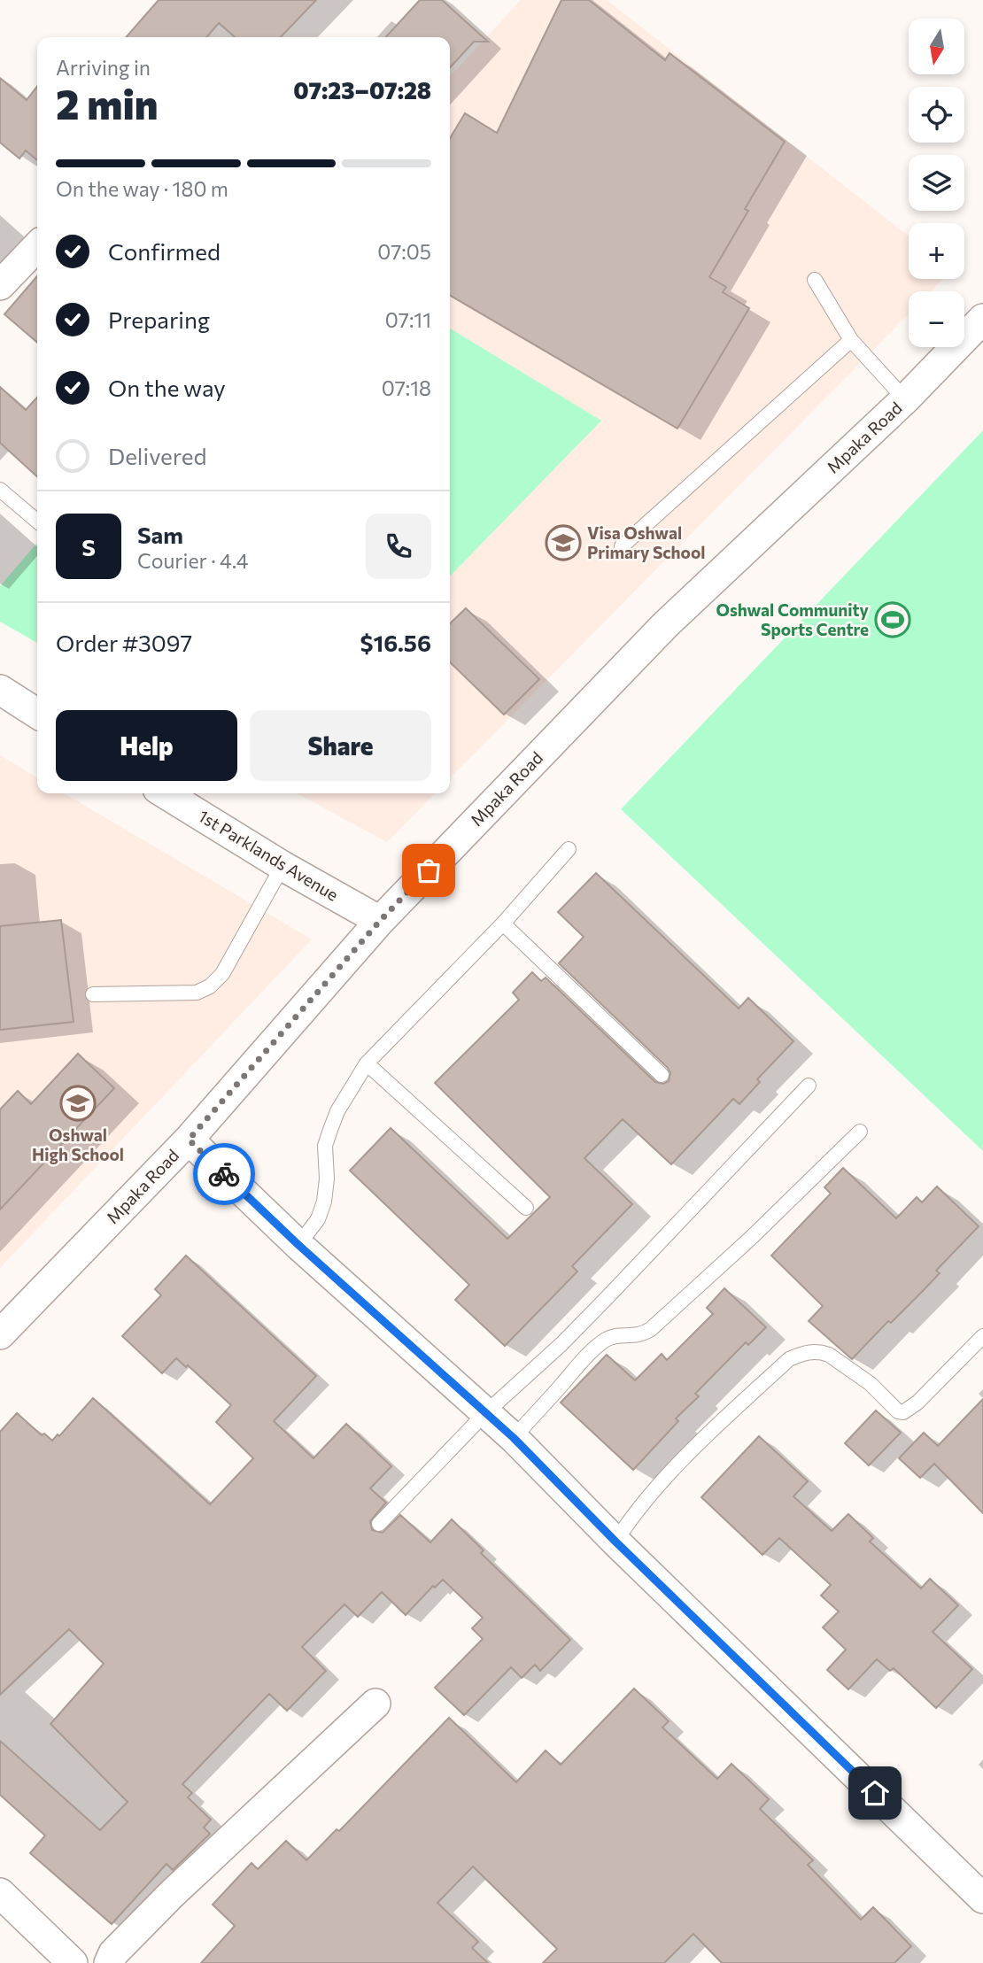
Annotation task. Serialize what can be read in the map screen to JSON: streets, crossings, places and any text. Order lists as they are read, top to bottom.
{
  "streets": {
    "street": ["Mpaka Road", "1st Parklands Avenue"]
  },
  "crossings": [
    ["Mpaka Road", "1st Parklands Avenue"]
  ],
  "places": {
    "school or university": ["Visa Oshwal Primary School", "Oshwal High School"],
    "sports": ["Oshwal Community Sports Centre"]
  },
  "north": "bottom",
  "page": {
    "map_buttons": ["+", "−"],
    "heading": ["2 min", "Arriving in", "07:23–07:28"],
    "panel": [
      "Sam",
      "Courier · 4.4",
      "Order #3097",
      "$16.56"
    ],
    "bar": "On the way · 180 m",
    "list": [
      ["Confirmed", "07:05"],
      ["Preparing", "07:11"],
      ["On the way", "07:18"],
      "Delivered"
    ],
    "round": "S",
    "buttons": ["Help", "Share"]
  }
}
